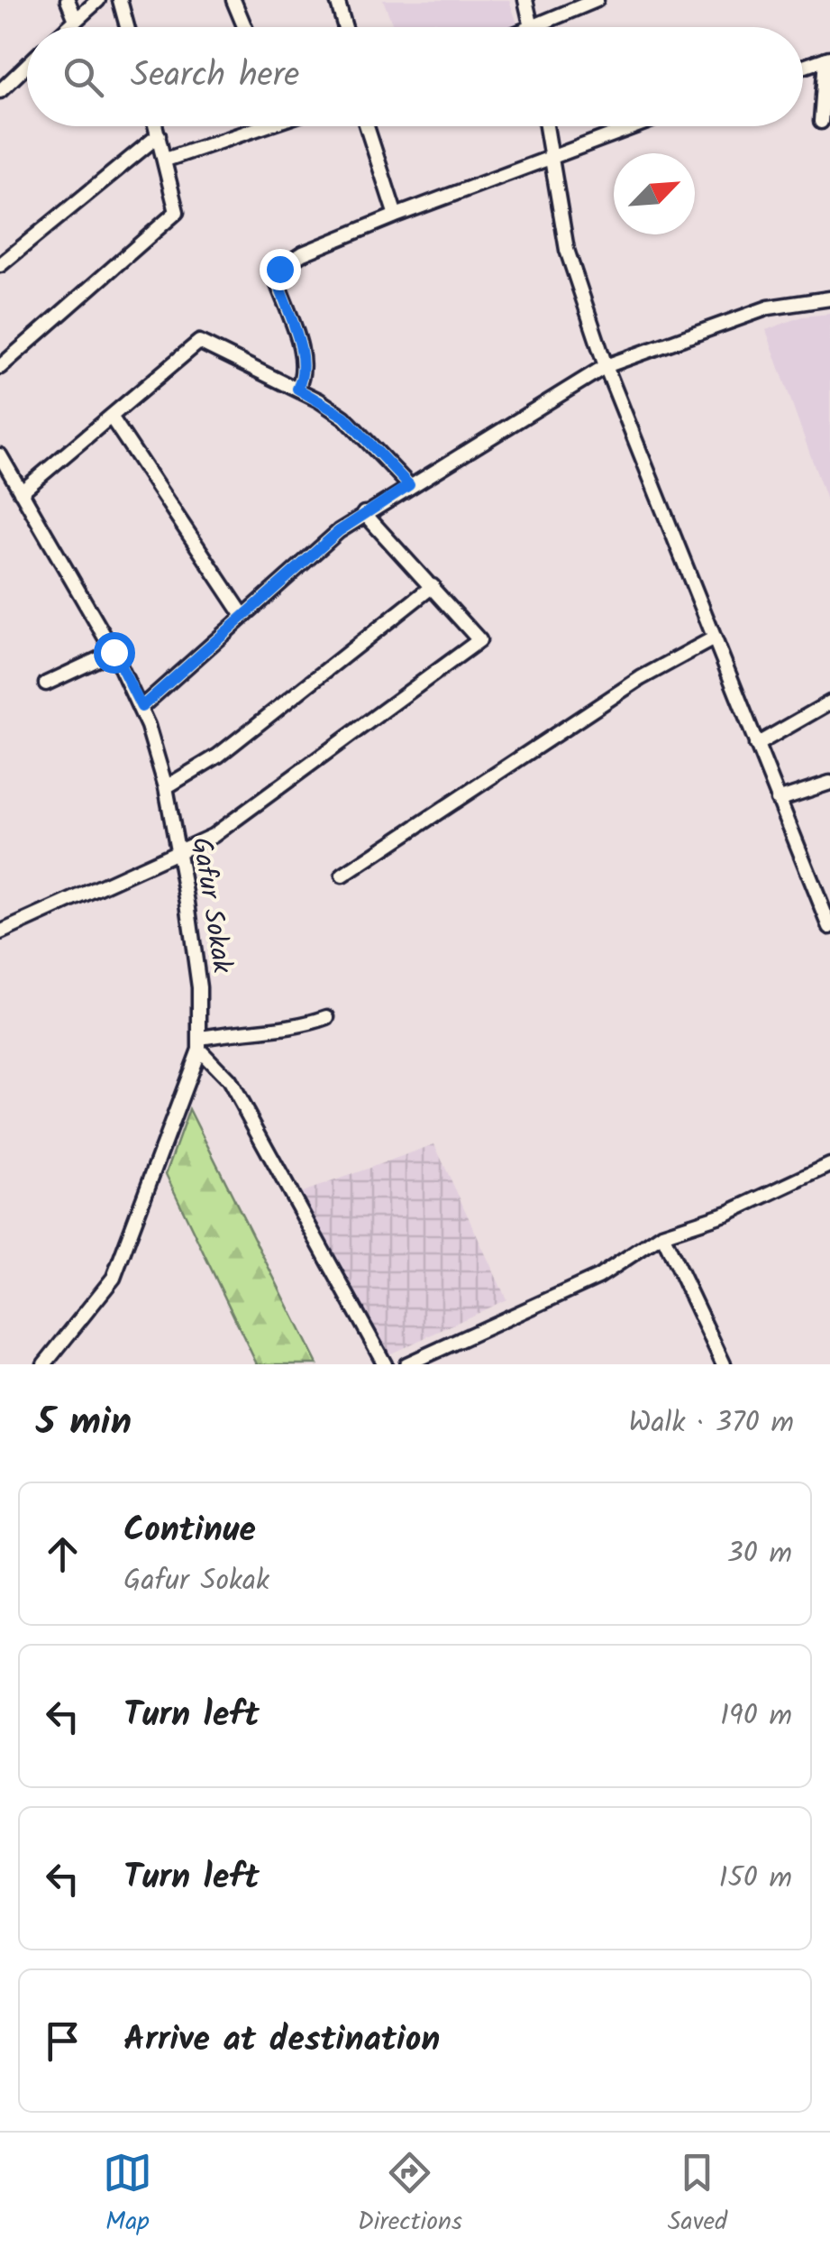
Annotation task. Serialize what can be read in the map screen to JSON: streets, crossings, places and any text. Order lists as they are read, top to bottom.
{
  "streets": {
    "street": ["Gafur Sokak"]
  },
  "north": "top right",
  "page": {
    "search": "Search here",
    "heading": ["5 min", "Walk · 370 m"],
    "list": [
      ["Continue", "Gafur Sokak", "30 m"],
      ["Turn left", "190 m"],
      ["Turn left", "150 m"],
      "Arrive at destination"
    ],
    "nav": ["Map", "Directions", "Saved"]
  }
}
